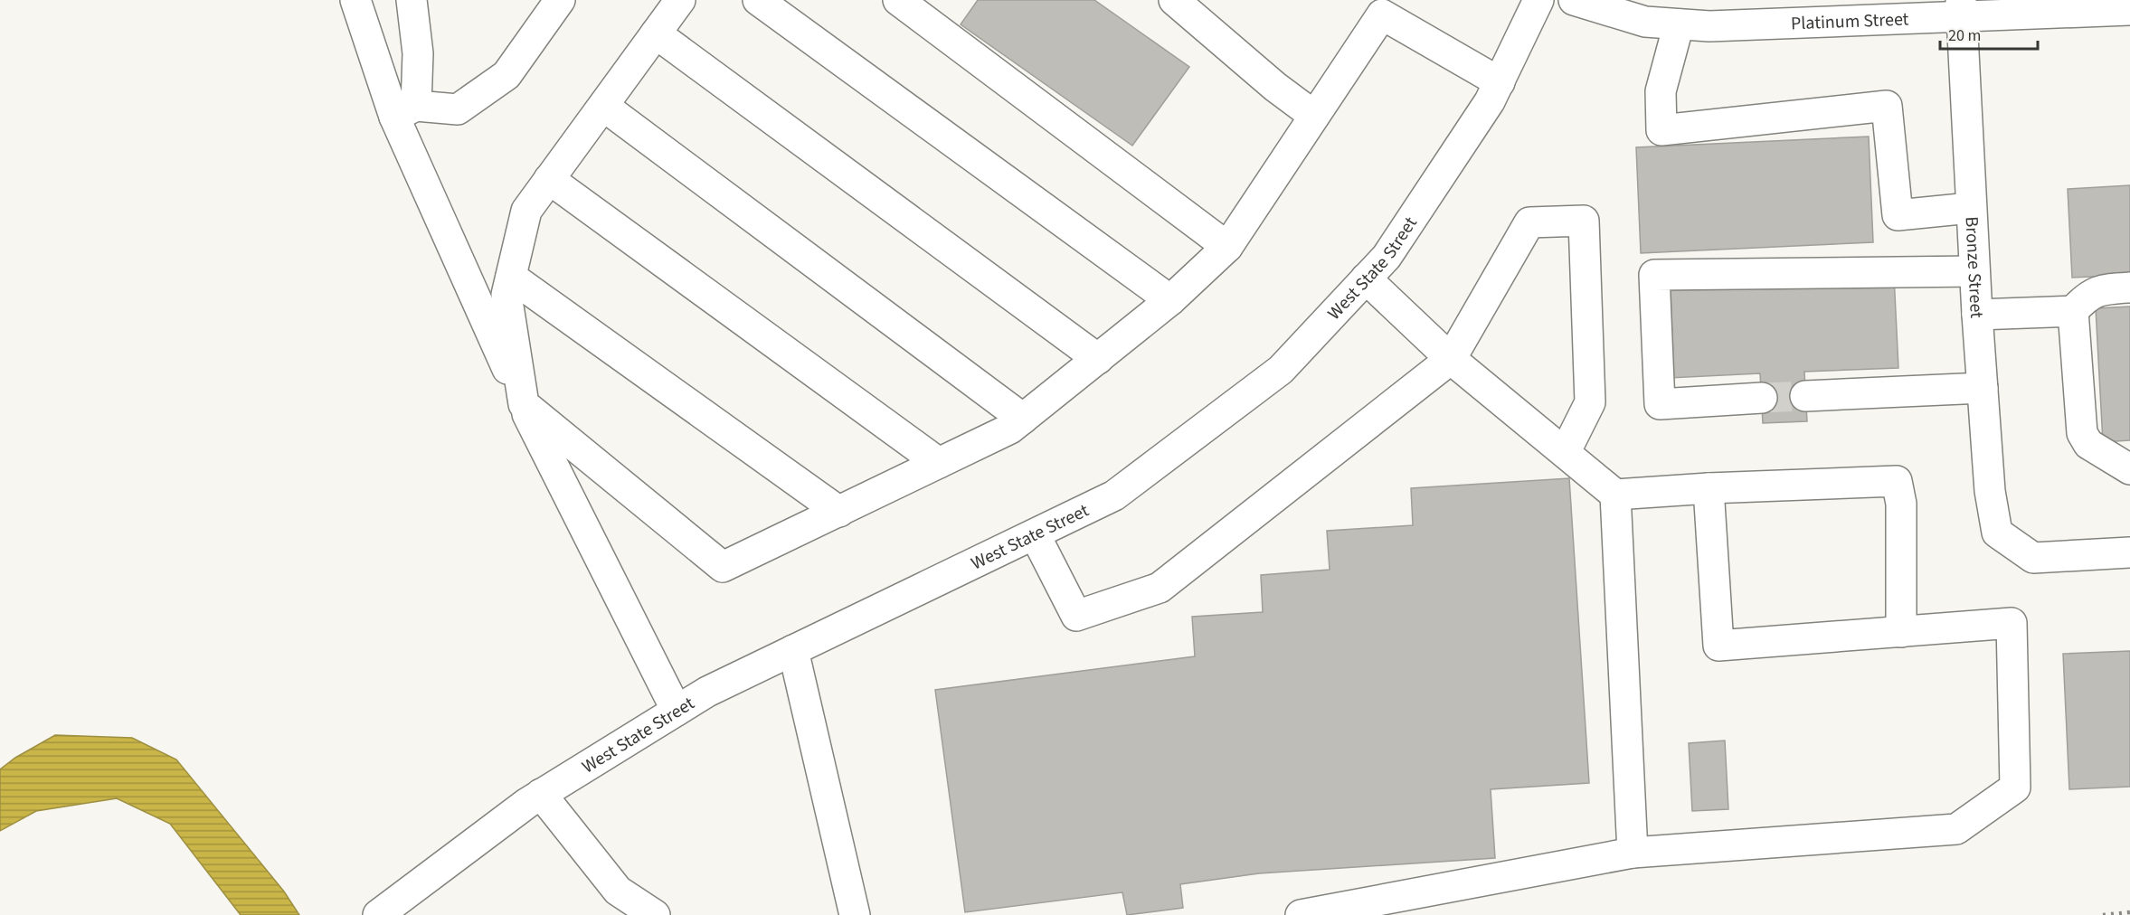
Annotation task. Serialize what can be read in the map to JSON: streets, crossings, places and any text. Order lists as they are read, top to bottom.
{
  "streets": {
    "street": ["Platinum Street", "West State Street", "Bronze Street"]
  },
  "crossings": [
    ["Platinum Street", "Bronze Street"]
  ],
  "scale_bar": "20 m"
}
